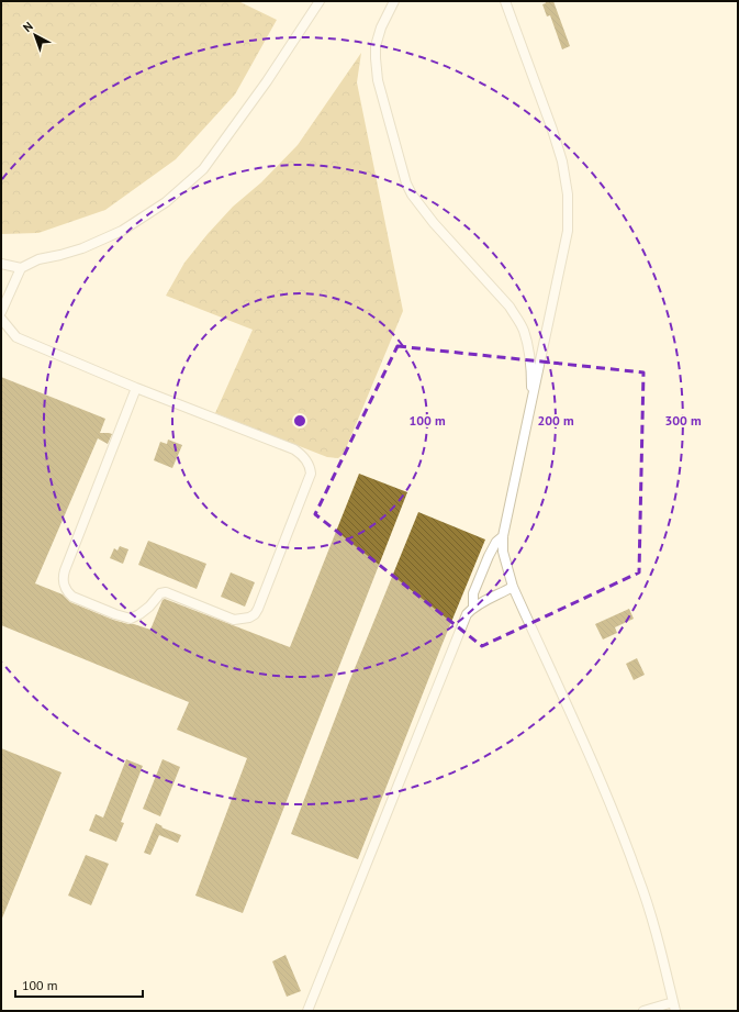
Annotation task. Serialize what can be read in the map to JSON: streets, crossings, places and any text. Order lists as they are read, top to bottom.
{
  "scale_bar": "100 m",
  "north": "top left",
  "rings": ["100 m", "200 m", "300 m"]
}
